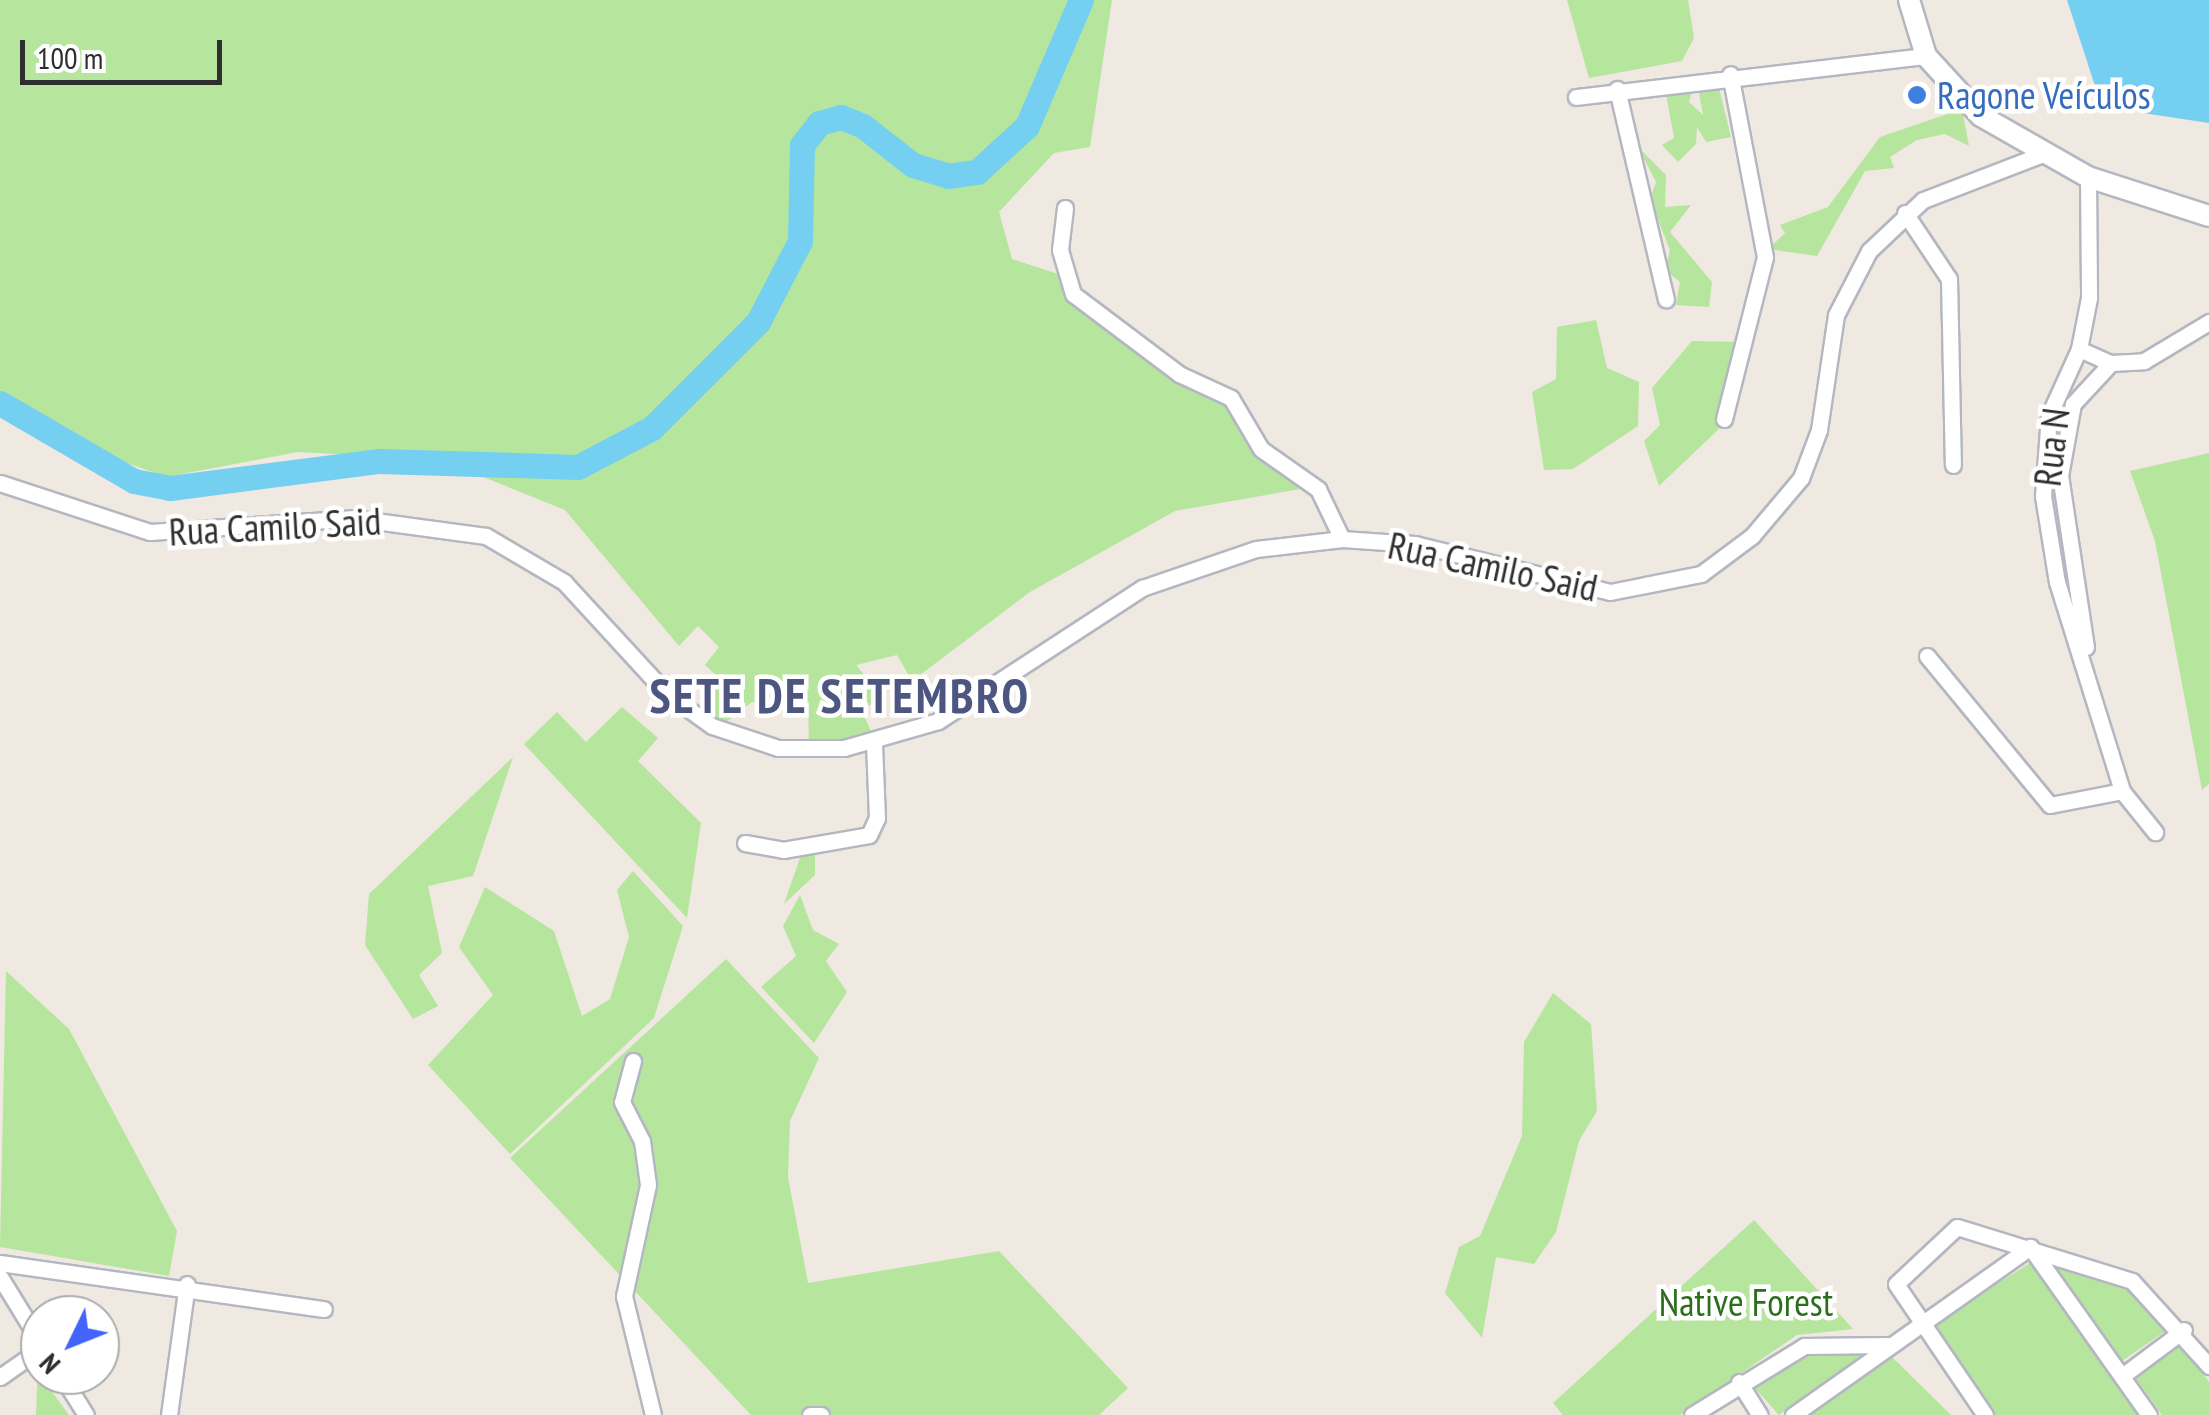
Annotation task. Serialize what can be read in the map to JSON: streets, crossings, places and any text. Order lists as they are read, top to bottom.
{
  "streets": {
    "street": ["Rua N", "Rua Camilo Said"]
  },
  "districts": ["SETE DE SETEMBRO"],
  "parks": ["Native Forest"],
  "places": ["Ragone Veículos"],
  "scale_bar": "100 m",
  "north": "bottom left"
}
